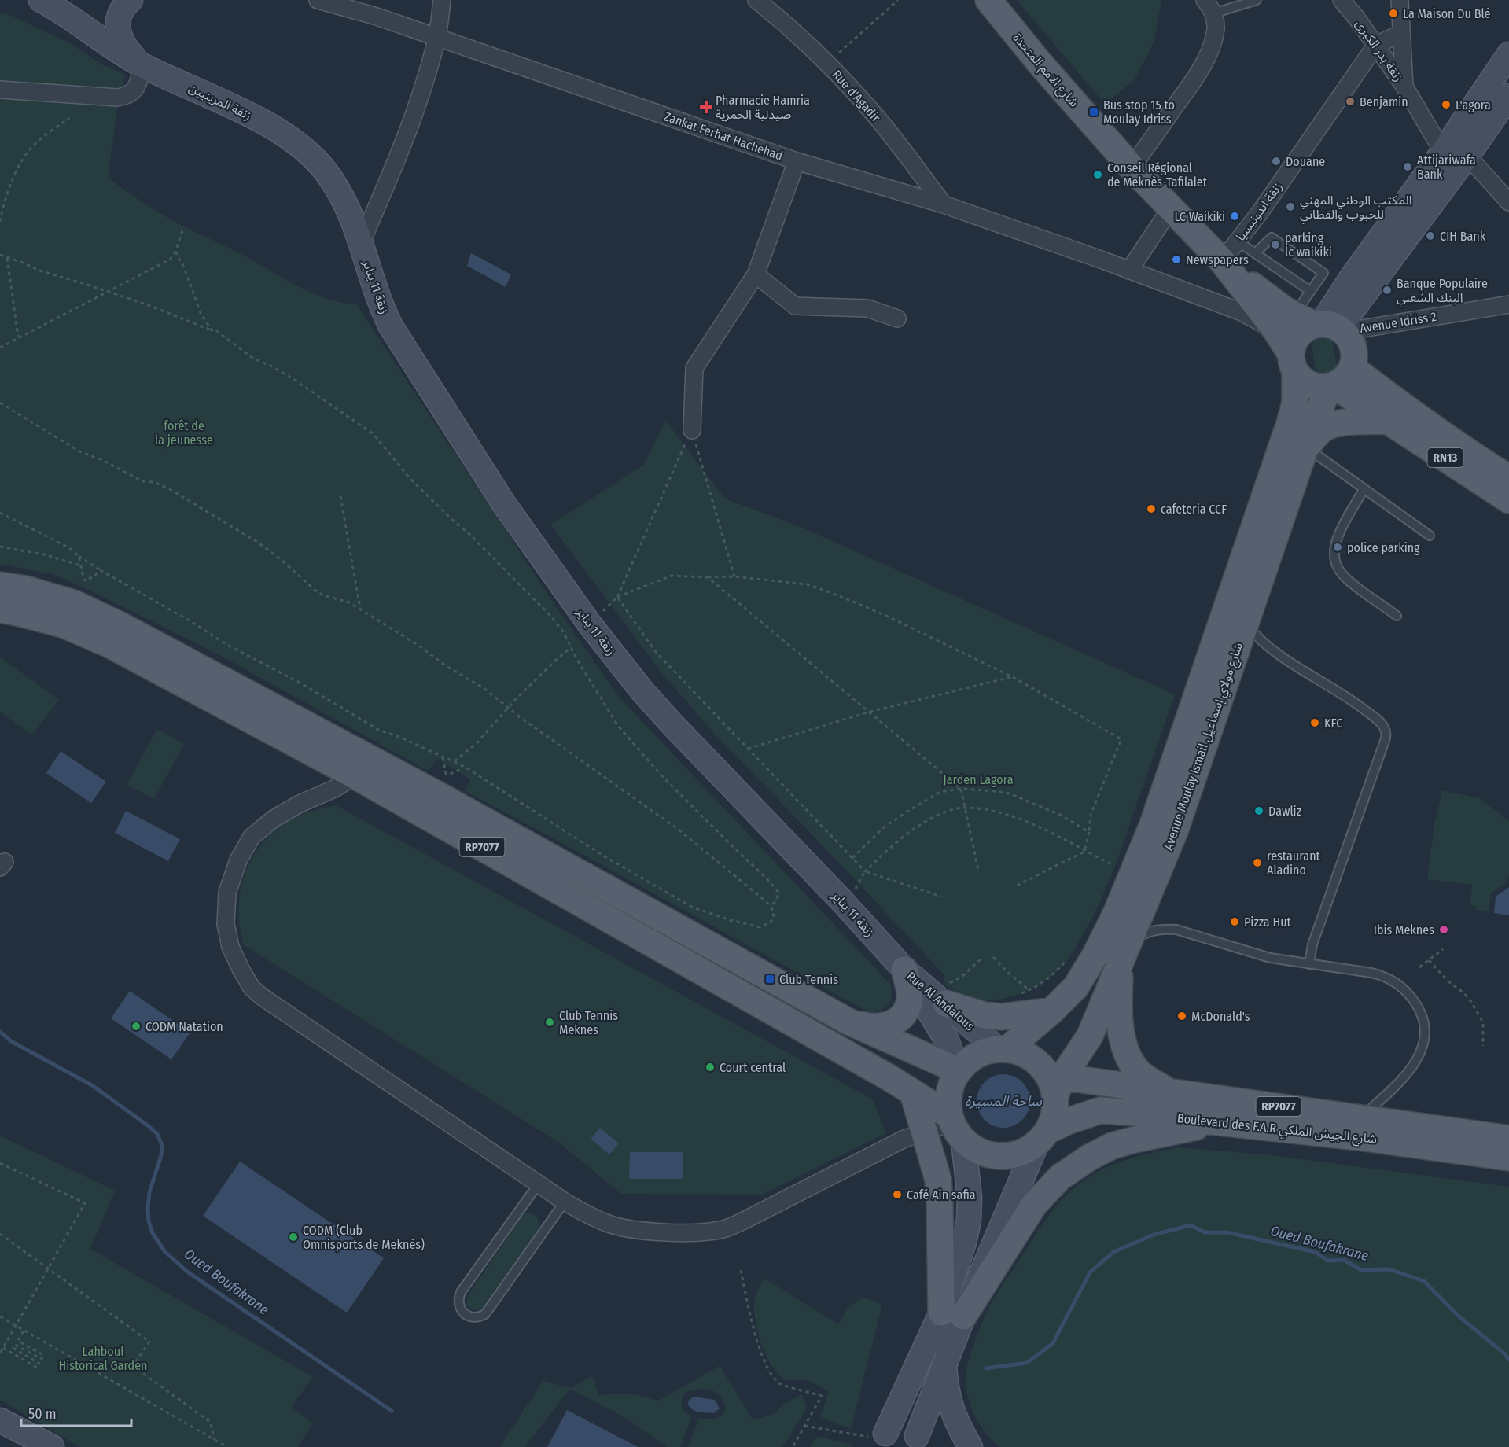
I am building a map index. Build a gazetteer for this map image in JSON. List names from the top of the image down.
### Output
{
  "streets": {
    "main road": [
      "شارع الامم المتحدة",
      "زنقة المرينيين",
      "زنقة 11 يناير",
      "RN13",
      "Avenue Moulay Ismail شارع مولاي إسماعيل",
      "RP7077",
      "Rue Al Andalous",
      "Boulevard des F.A.R شارع الجيش الملكي"
    ],
    "street": [
      "زنقة بدر الكبرى",
      "Rue d'Agadir",
      "Zankat Ferhat Hachehad",
      "زنقة اندونيسيا",
      "Avenue Idriss 2"
    ]
  },
  "crossings": [
    ["زنقة بدر الكبرى", "زنقة اندونيسيا"],
    ["شارع الامم المتحدة", "زنقة اندونيسيا"],
    ["شارع الامم المتحدة", "RN13"],
    ["Rue d'Agadir", "Zankat Ferhat Hachehad"],
    ["زنقة المرينيين", "زنقة 11 يناير"],
    ["Zankat Ferhat Hachehad", "Avenue Idriss 2"],
    ["Zankat Ferhat Hachehad", "RN13"],
    ["Zankat Ferhat Hachehad", "Avenue Moulay Ismail شارع مولاي إسماعيل"],
    ["زنقة اندونيسيا", "RN13"],
    ["زنقة 11 يناير", "Rue Al Andalous"],
    ["Avenue Idriss 2", "RN13"],
    ["Avenue Idriss 2", "Avenue Moulay Ismail شارع مولاي إسماعيل"],
    ["RN13", "Avenue Moulay Ismail شارع مولاي إسماعيل"],
    ["Avenue Moulay Ismail شارع مولاي إسماعيل", "RP7077"],
    ["Avenue Moulay Ismail شارع مولاي إسماعيل", "Rue Al Andalous"],
    ["Avenue Moulay Ismail شارع مولاي إسماعيل", "Boulevard des F.A.R شارع الجيش الملكي"],
    ["RP7077", "Rue Al Andalous"],
    ["RP7077", "Boulevard des F.A.R شارع الجيش الملكي"],
    ["Rue Al Andalous", "Boulevard des F.A.R شارع الجيش الملكي"]
  ],
  "water": ["ساحة المسيرة", "Oued Boufakrane"],
  "parks": ["forêt de la jeunesse", "Jarden Lagora", "Lahboul Historical Garden"],
  "places": {
    "other": [
      "La Maison Du Blé",
      "Benjamin",
      "L'agora",
      "Douane",
      "Attijariwafa Bank",
      "Conseil Régional de Meknès-Tafilalet",
      "المكتب الوطني المهني للحبوب والقطاني",
      "LC Waikiki",
      "CIH Bank",
      "parking lc waikiki",
      "Newspapers",
      "Banque Populaire البنك الشعبي",
      "cafeteria CCF",
      "police parking",
      "KFC",
      "Dawliz",
      "restaurant Aladino",
      "Pizza Hut",
      "Ibis Meknes",
      "McDonald's",
      "Club Tennis Meknes",
      "CODM Natation",
      "Court central",
      "Café Ain safia",
      "CODM (Club Omnisports de Meknès)"
    ],
    "health": ["Pharmacie Hamria صيدلية الحمرية"],
    "transit": ["Bus stop 15 to Moulay Idriss", "Club Tennis"]
  },
  "scale_bar": "50 m"
}
